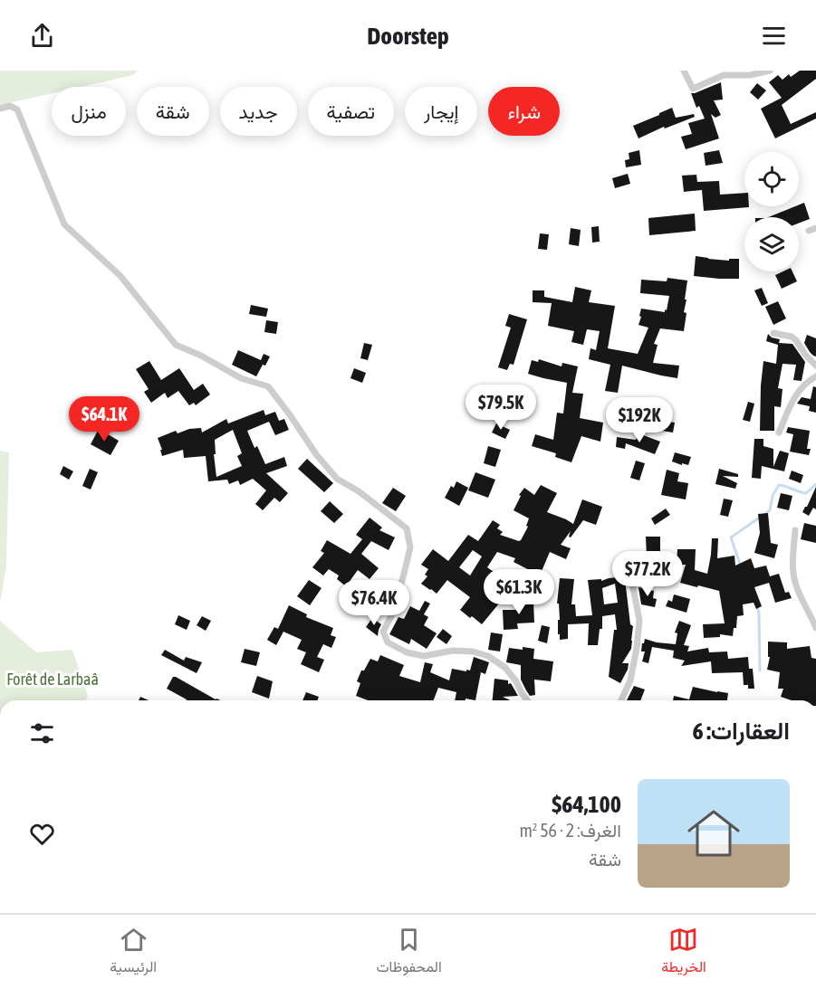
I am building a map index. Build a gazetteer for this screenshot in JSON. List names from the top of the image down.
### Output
{
  "parks": ["Forêt de Larbaâ"],
  "page": {
    "header": "Doorstep",
    "chip": [
      "شراء",
      "إيجار",
      "تصفية",
      "جديد",
      "شقة",
      "منزل"
    ],
    "price": [
      "$79.5K",
      "$64.1K",
      "$192K",
      "$77.2K",
      "$61.3K",
      "$76.4K"
    ],
    "heading": "العقارات: 6",
    "list": [
      {
        "name": "$64,100",
        "note": "الغرف: 2 · 56 m² · شقة"
      }
    ],
    "tabs": ["الخريطة", "المحفوظات", "الرئيسية"]
  }
}
